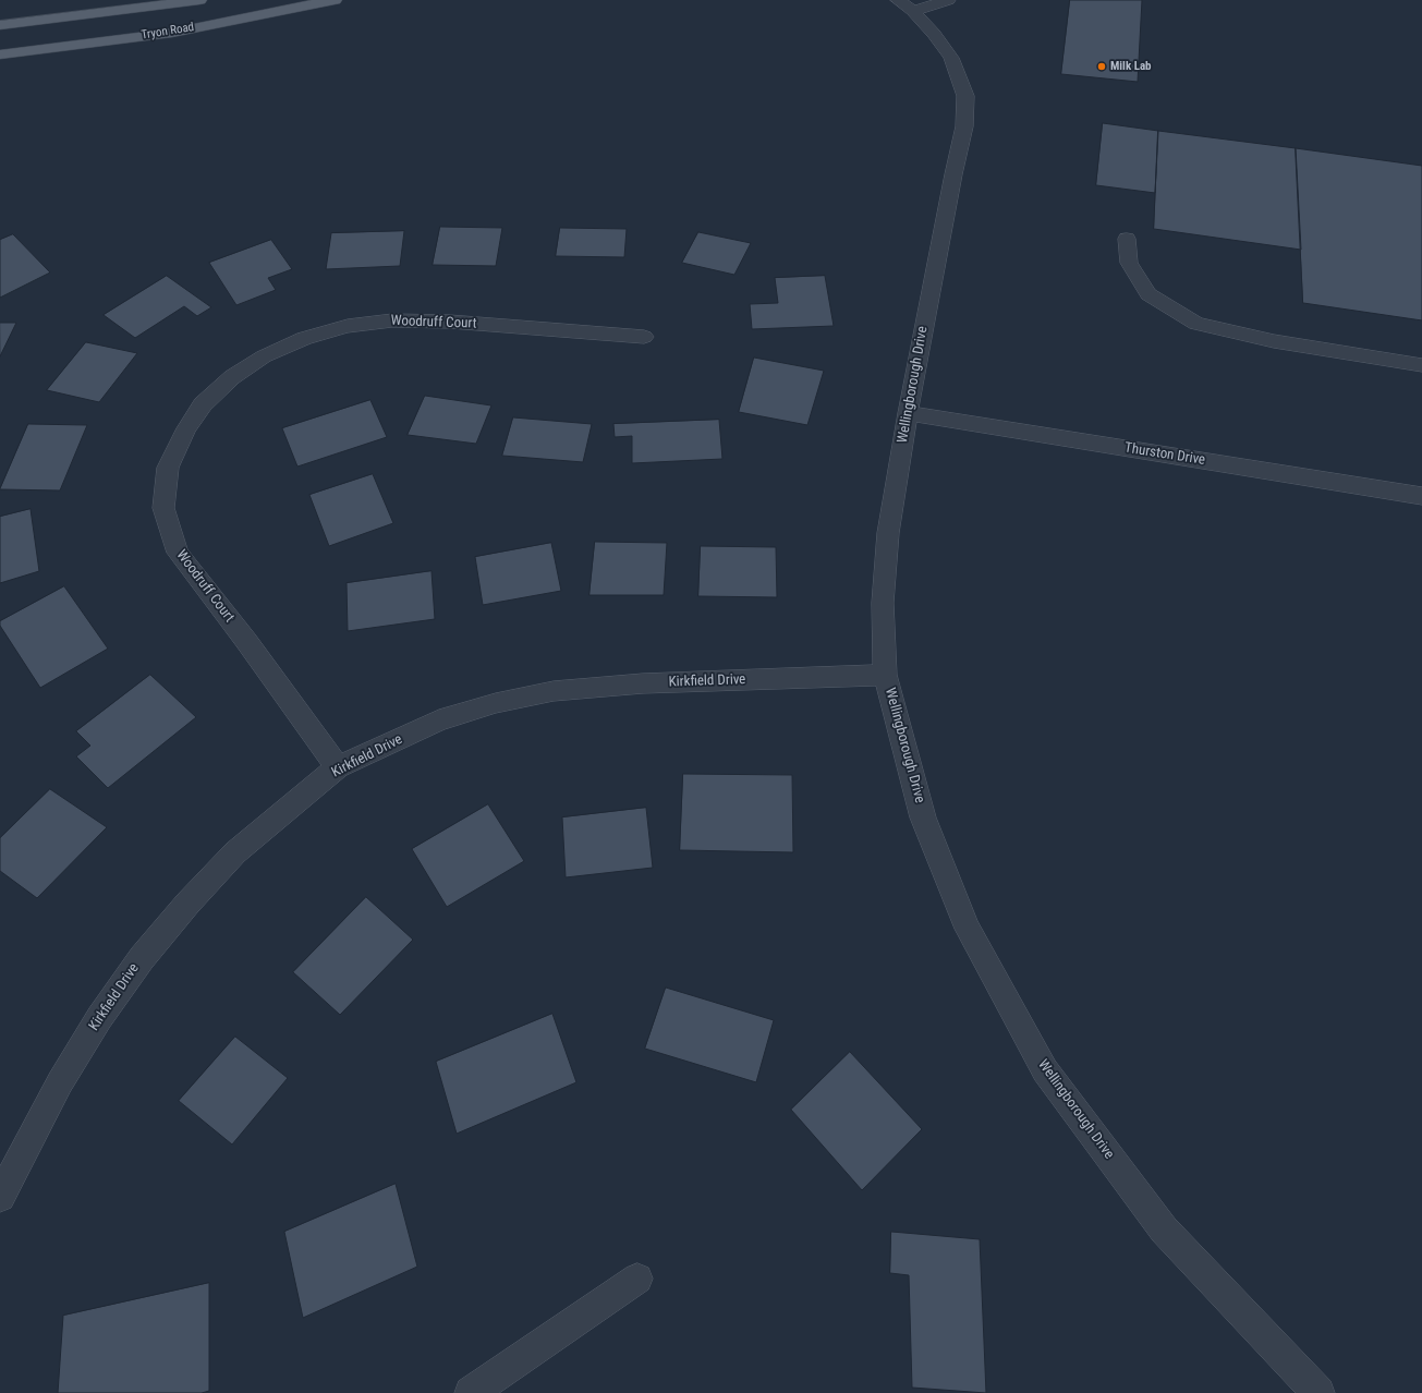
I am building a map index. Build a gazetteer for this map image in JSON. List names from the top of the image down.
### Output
{
  "streets": {
    "main road": ["Tryon Road"],
    "street": [
      "Woodruff Court",
      "Wellingborough Drive",
      "Thurston Drive",
      "Kirkfield Drive"
    ]
  },
  "crossings": [
    ["Woodruff Court", "Kirkfield Drive"],
    ["Wellingborough Drive", "Thurston Drive"],
    ["Wellingborough Drive", "Kirkfield Drive"]
  ],
  "places": ["Milk Lab"]
}
